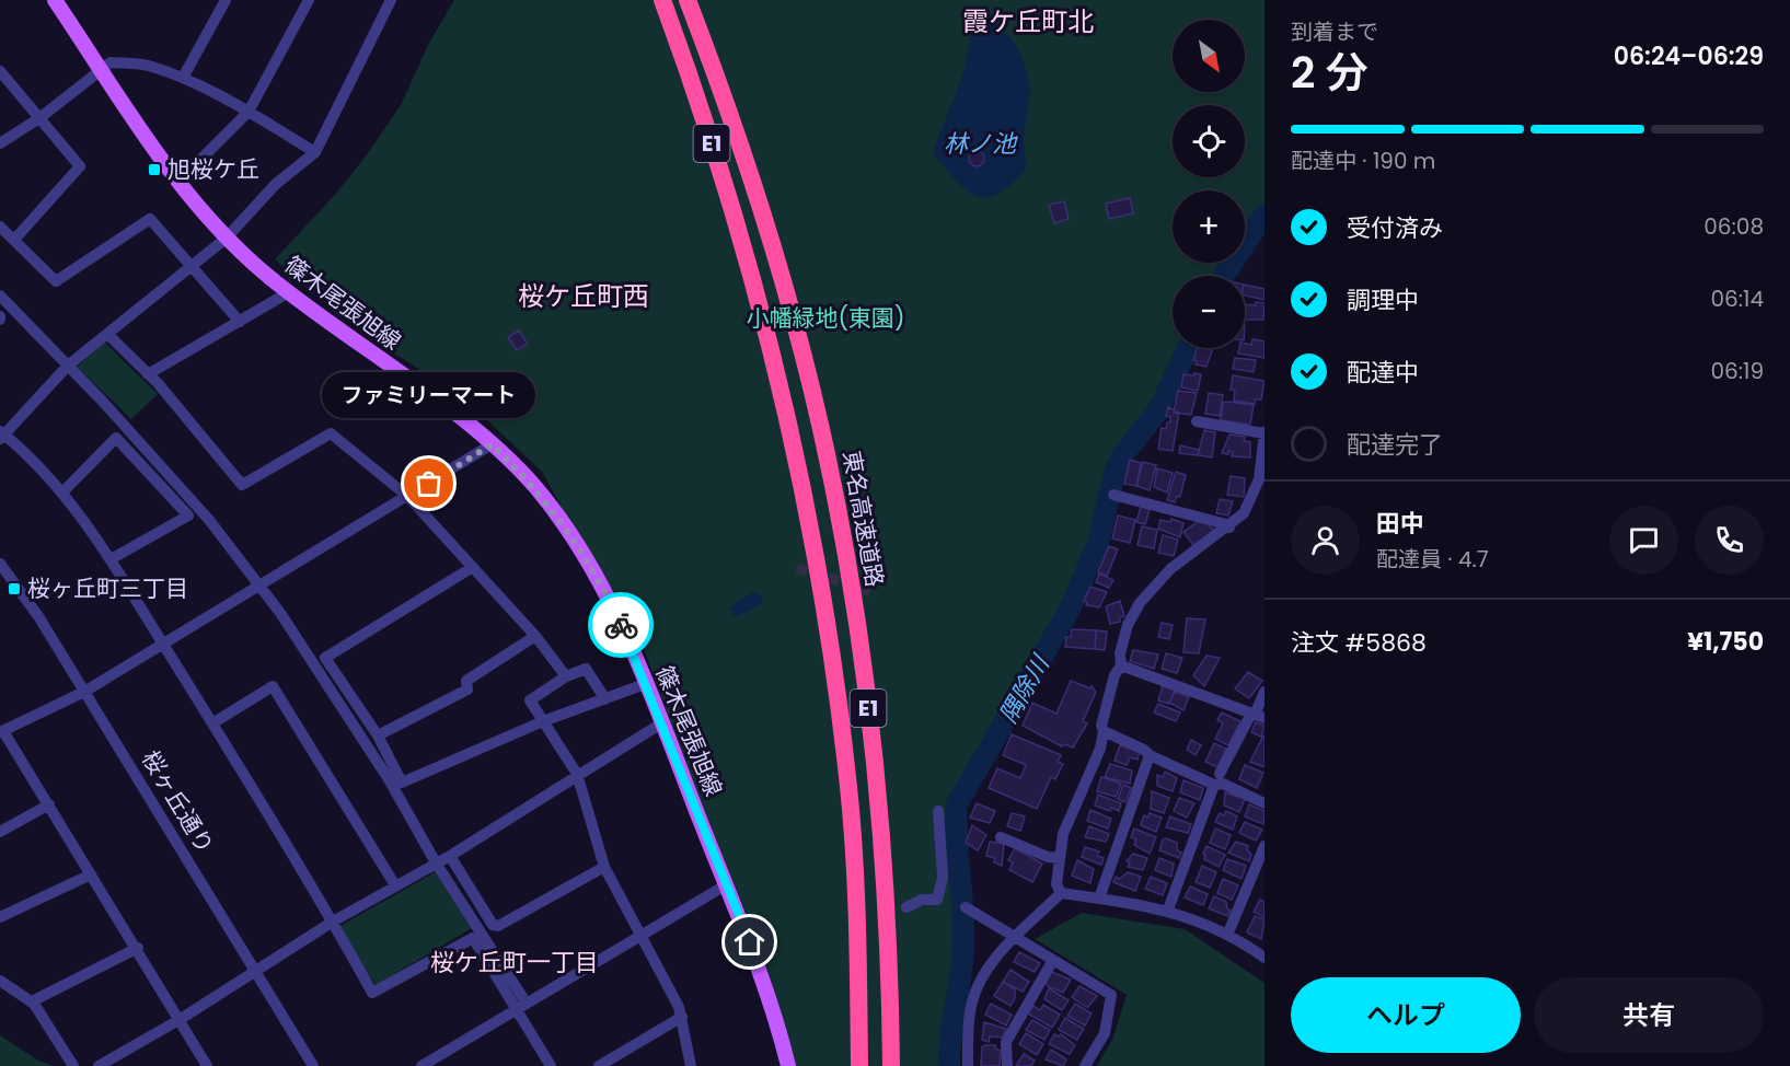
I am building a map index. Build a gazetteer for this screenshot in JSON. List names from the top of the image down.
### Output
{
  "streets": {
    "highway": ["E1", "東名高速道路"],
    "main road": ["篠木尾張旭線"],
    "street": ["桜ヶ丘通り"]
  },
  "districts": ["霞ケ丘町北", "桜ケ丘町西", "桜ケ丘町一丁目"],
  "water": ["林ノ池", "隅除川"],
  "parks": ["小幡緑地(東園)"],
  "places": {
    "transit": ["旭桜ケ丘", "桜ヶ丘町三丁目"],
    "other": ["ファミリーマート"]
  },
  "north": "bottom right",
  "page": {
    "heading": ["2 分", "到着まで", "06:24–06:29"],
    "panel": [
      "田中",
      "配達員 · 4.7",
      "注文 #5868",
      "¥1,750"
    ],
    "map_buttons": ["+", "−"],
    "bar": "配達中 · 190 m",
    "list": [
      ["受付済み", "06:08"],
      ["調理中", "06:14"],
      ["配達中", "06:19"],
      "配達完了"
    ],
    "bubble": "ファミリーマート",
    "buttons": ["ヘルプ", "共有"]
  }
}
